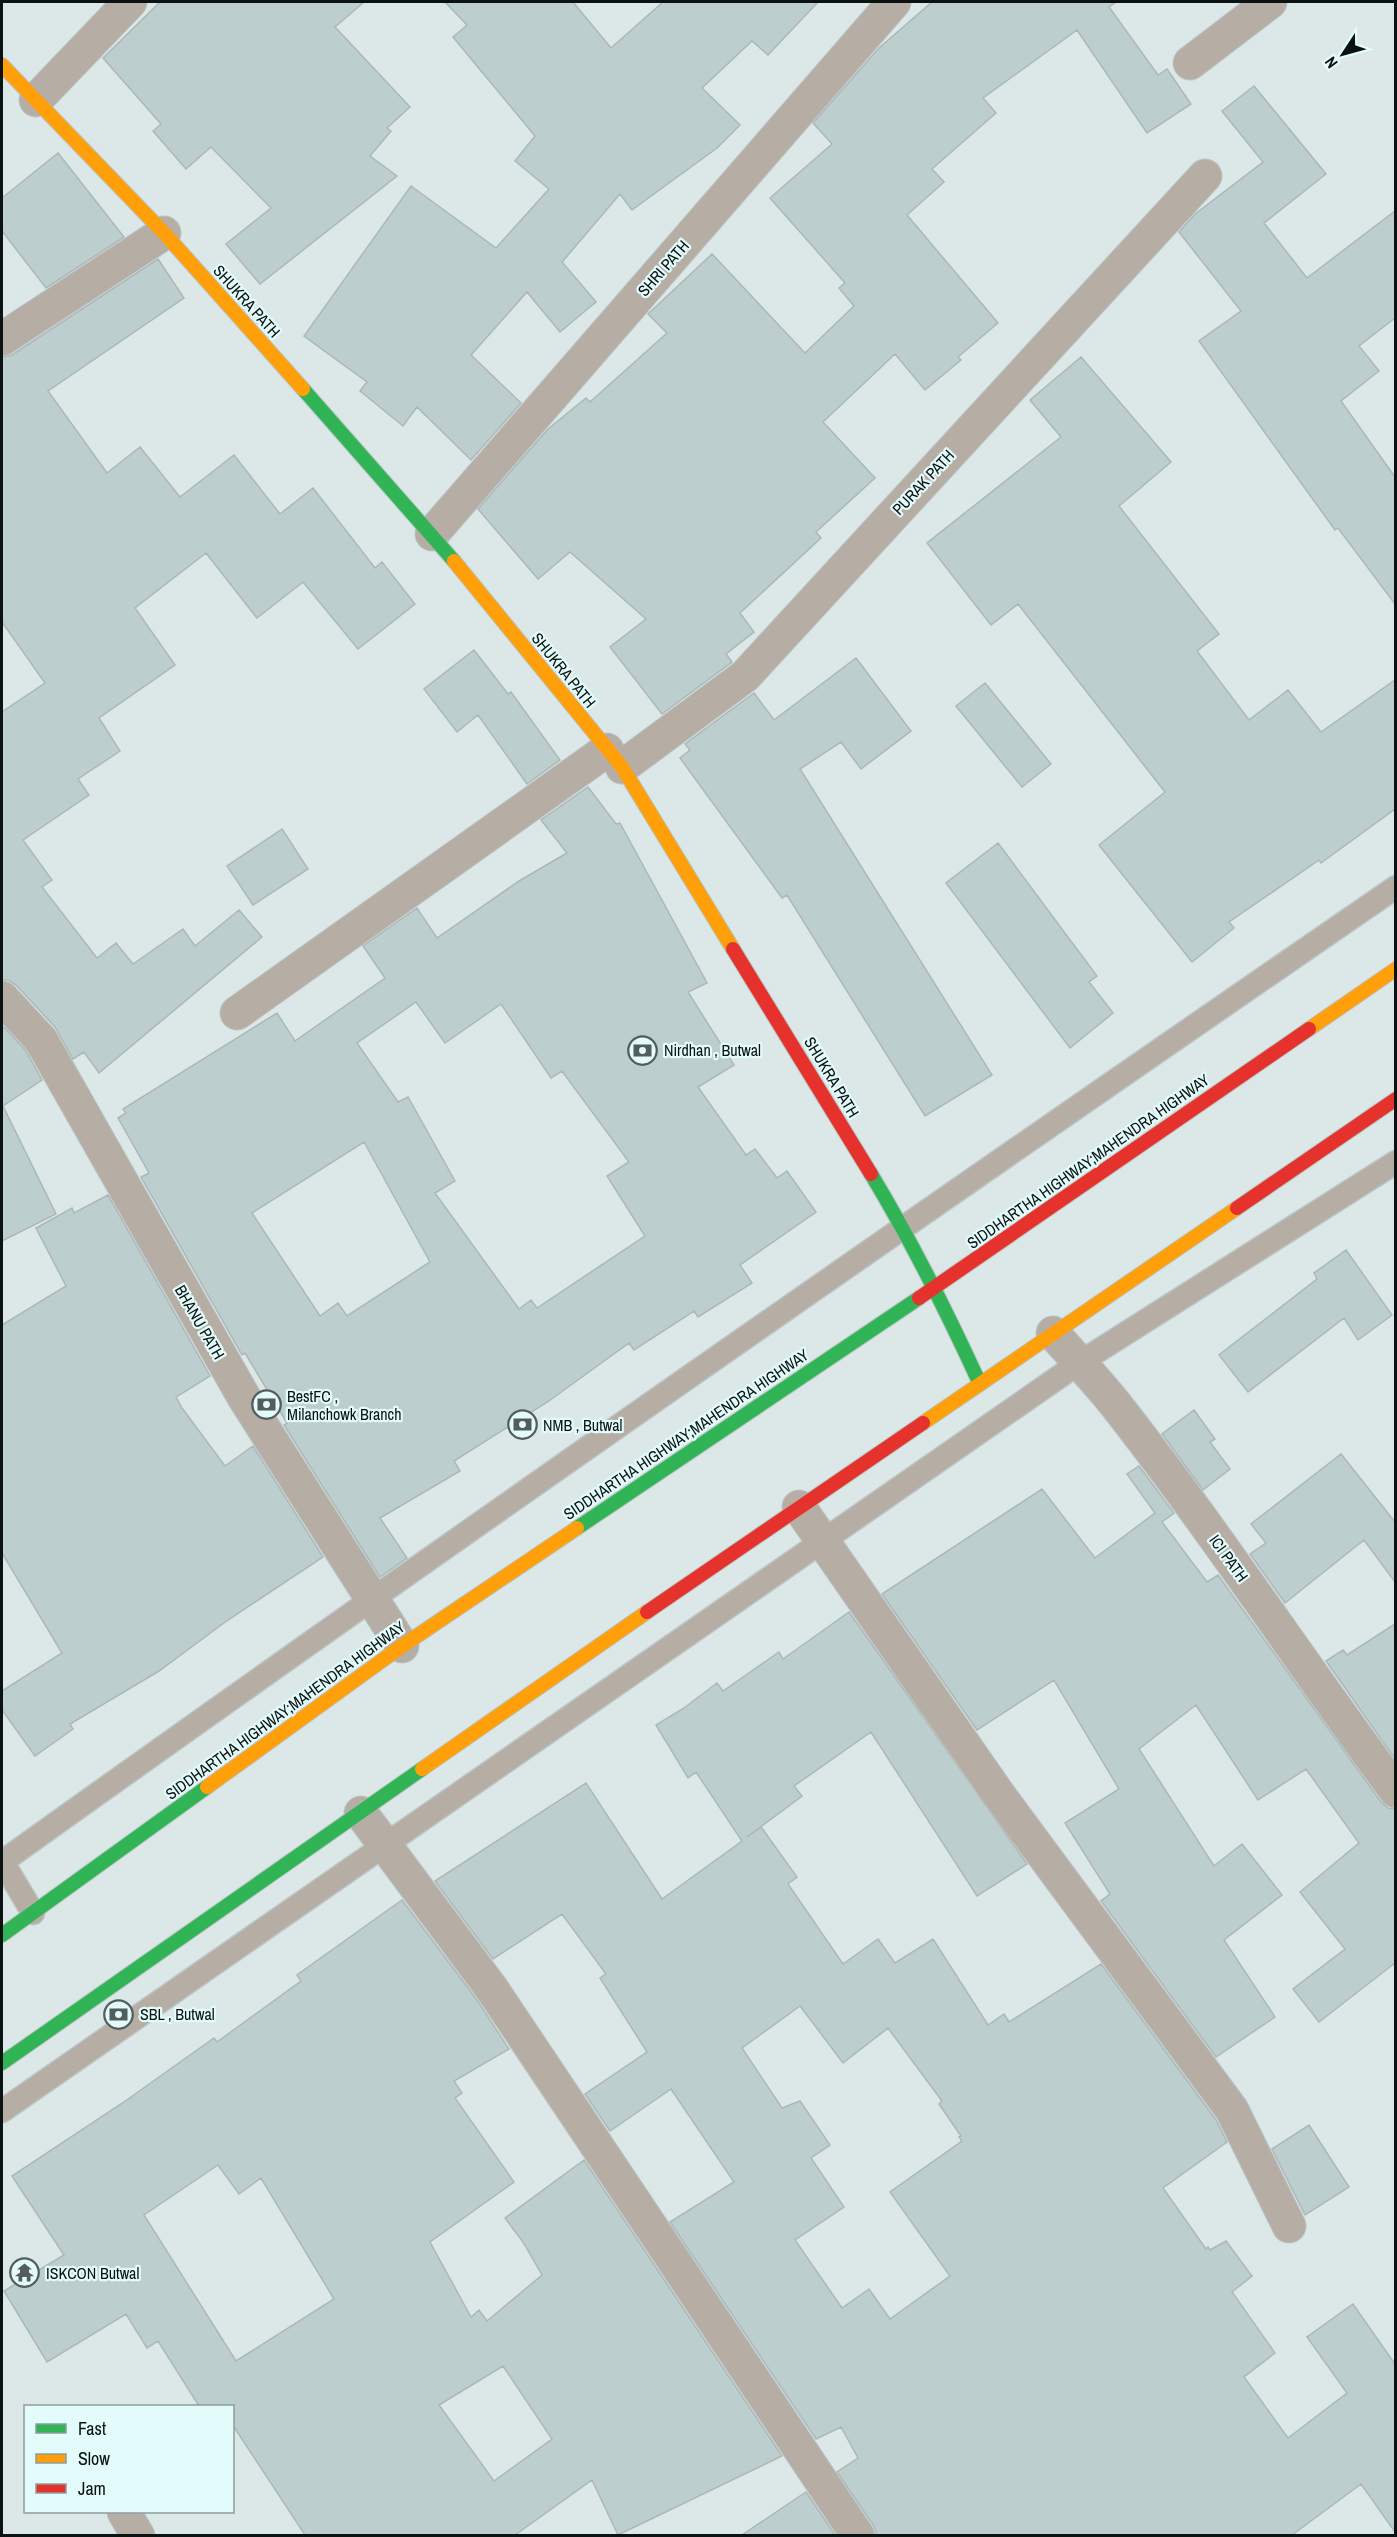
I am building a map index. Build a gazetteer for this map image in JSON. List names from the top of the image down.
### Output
{
  "streets": {
    "main road": ["SHUKRA PATH", "SIDDHARTHA HIGHWAY;MAHENDRA HIGHWAY"],
    "street": [
      "SHRI PATH",
      "PURAK PATH",
      "BHANU PATH",
      "ICI PATH"
    ]
  },
  "crossings": [
    ["SHRI PATH", "SHUKRA PATH"],
    ["SHUKRA PATH", "PURAK PATH"],
    ["SHUKRA PATH", "SIDDHARTHA HIGHWAY;MAHENDRA HIGHWAY"],
    ["SIDDHARTHA HIGHWAY;MAHENDRA HIGHWAY", "BHANU PATH"]
  ],
  "places": {
    "bank": [
      "Nirdhan , Butwal",
      "BestFC , Milanchowk Branch",
      "NMB , Butwal",
      "SBL , Butwal"
    ],
    "temple": ["ISKCON Butwal"]
  },
  "legend": ["Fast", "Slow", "Jam"],
  "north": "bottom left"
}
